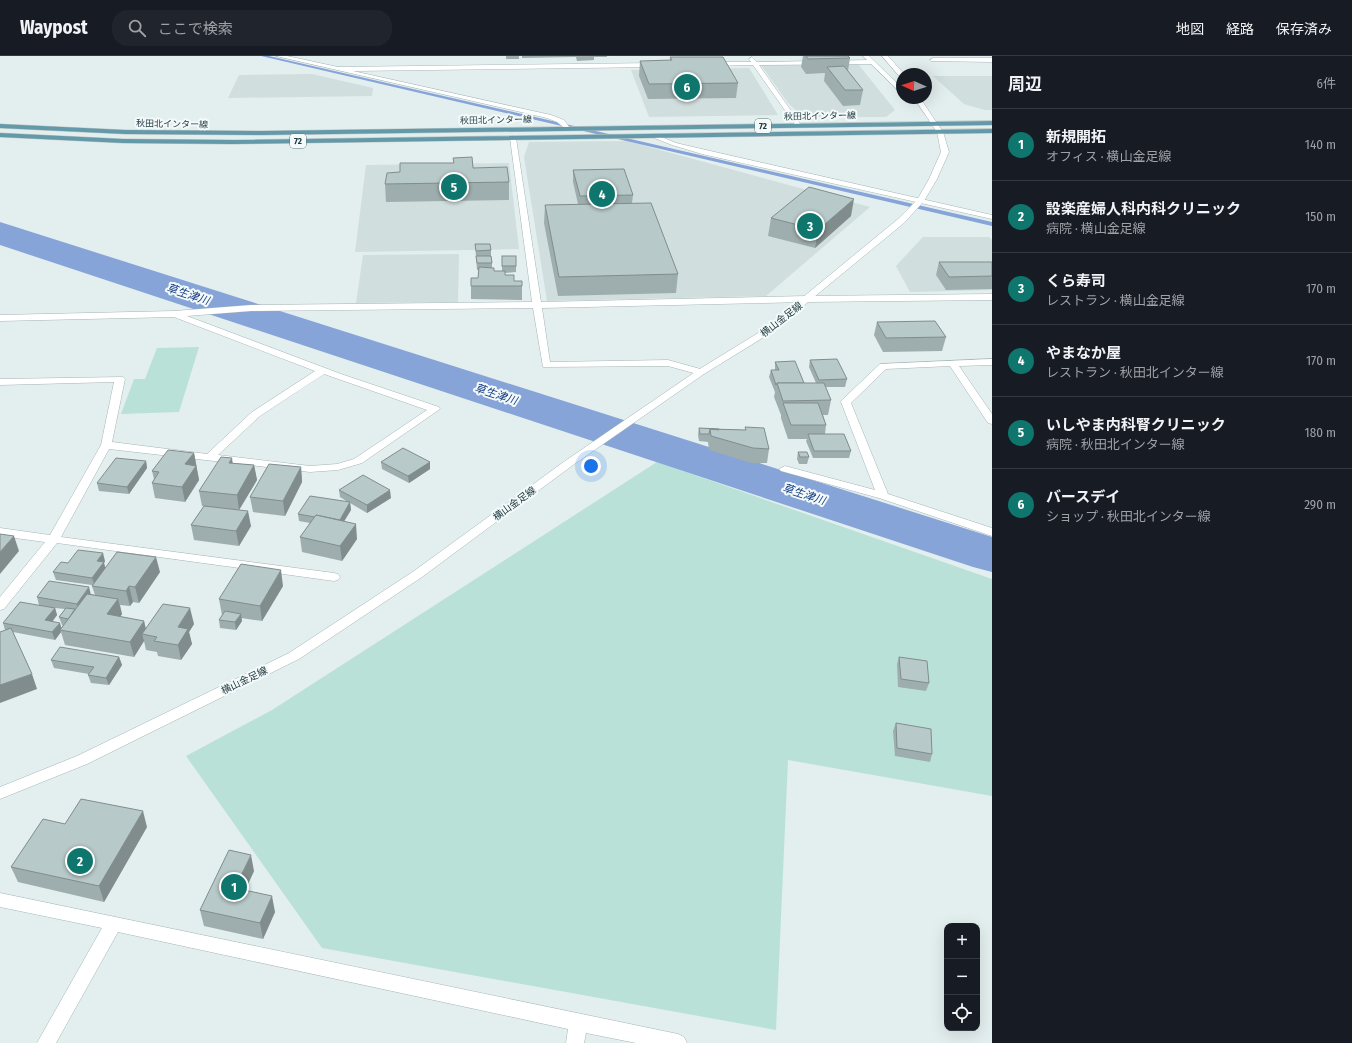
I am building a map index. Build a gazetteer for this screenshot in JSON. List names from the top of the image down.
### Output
{
  "streets": {
    "main road": ["秋田北インター線", "72"],
    "street": ["横山金足線"]
  },
  "crossings": [
    ["秋田北インター線", "横山金足線"]
  ],
  "water": ["草生津川"],
  "north": "left",
  "page": {
    "header": "Waypost",
    "search": "ここで検索",
    "nav": ["地図", "経路", "保存済み"],
    "heading": ["周辺", "6件"],
    "pins": [
      "6",
      "5",
      "4",
      "3",
      "2",
      "1"
    ],
    "list": [
      {
        "mark": "1",
        "name": "新規開拓",
        "note": "オフィス · 横山金足線",
        "value": "140 m"
      },
      {
        "mark": "2",
        "name": "設楽産婦人科内科クリニック",
        "note": "病院 · 横山金足線",
        "value": "150 m"
      },
      {
        "mark": "3",
        "name": "くら寿司",
        "note": "レストラン · 横山金足線",
        "value": "170 m"
      },
      {
        "mark": "4",
        "name": "やまなか屋",
        "note": "レストラン · 秋田北インター線",
        "value": "170 m"
      },
      {
        "mark": "5",
        "name": "いしやま内科腎クリニック",
        "note": "病院 · 秋田北インター線",
        "value": "180 m"
      },
      {
        "mark": "6",
        "name": "バースデイ",
        "note": "ショップ · 秋田北インター線",
        "value": "290 m"
      }
    ],
    "map_buttons": ["+", "−"]
  }
}
